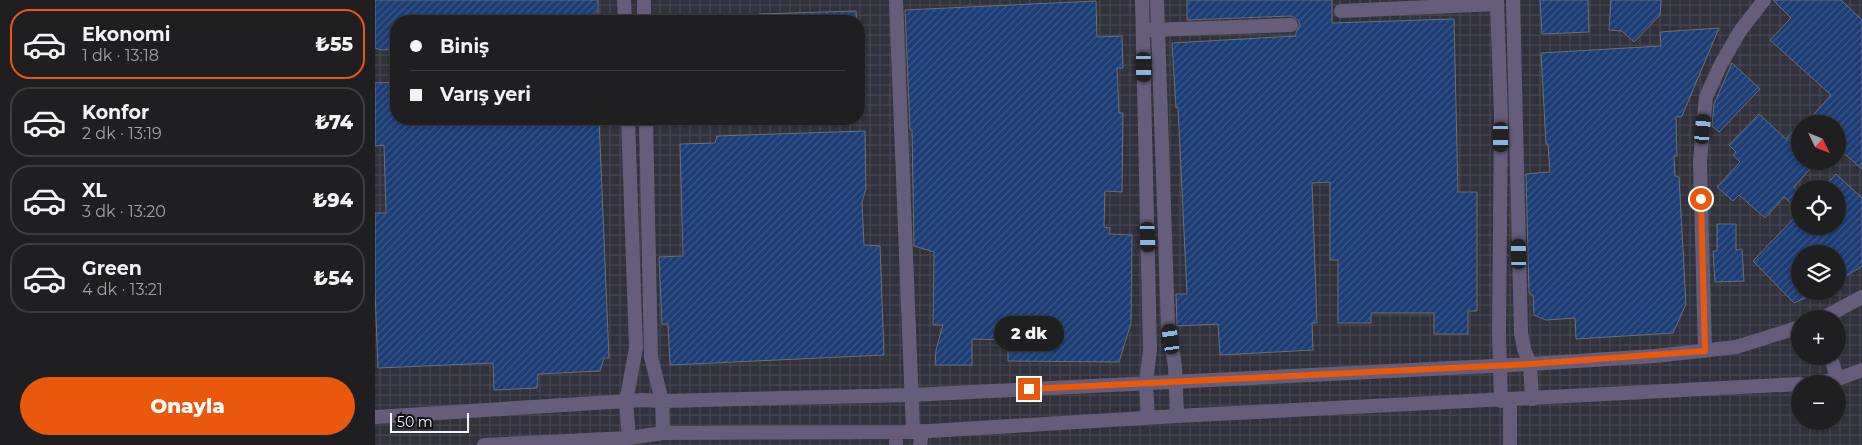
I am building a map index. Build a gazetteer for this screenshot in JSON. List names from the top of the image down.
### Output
{
  "scale_bar": "50 m",
  "north": "bottom right",
  "page": {
    "list": [
      {
        "name": "Ekonomi",
        "note": "1 dk · 13:18",
        "value": "₺55"
      },
      {
        "name": "Konfor",
        "note": "2 dk · 13:19",
        "value": "₺74"
      },
      {
        "name": "XL",
        "note": "3 dk · 13:20",
        "value": "₺94"
      },
      {
        "name": "Green",
        "note": "4 dk · 13:21",
        "value": "₺54"
      }
    ],
    "banner": ["Biniş", "Varış yeri"],
    "map_buttons": ["+", "−"],
    "bubble": "2 dk",
    "buttons": "Onayla",
    "scale": "50 m"
  }
}
